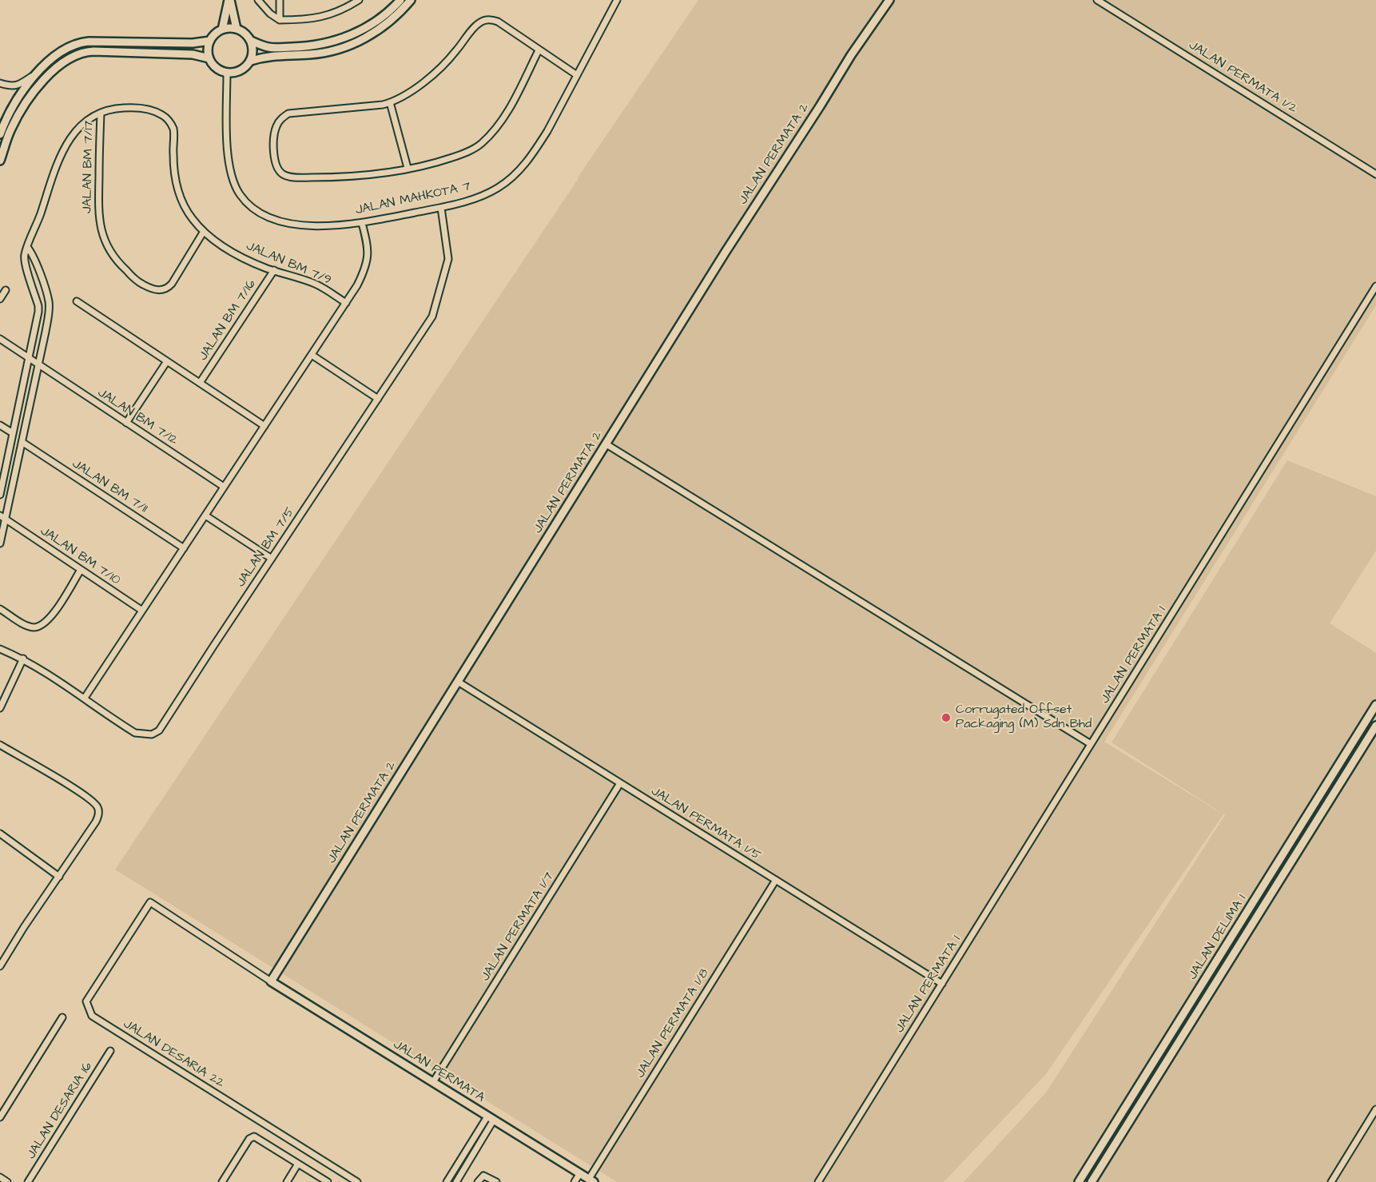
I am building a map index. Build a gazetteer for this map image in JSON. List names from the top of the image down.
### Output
{
  "streets": {
    "street": [
      "JALAN PERMATA 1/2",
      "JALAN PERMATA 2",
      "JALAN BM 7/17",
      "JALAN MAHKOTA 7",
      "JALAN BM 7/9",
      "JALAN BM 7/16",
      "JALAN BM 7/12",
      "JALAN BM 7/11",
      "JALAN BM 7/5",
      "JALAN BM 7/10",
      "JALAN PERMATA 1",
      "JALAN PERMATA 1/5",
      "JALAN PERMATA 1/7",
      "JALAN DELIMA 1",
      "JALAN PERMATA 1/8",
      "JALAN DESARIA 22",
      "JALAN PERMATA",
      "JALAN DESARIA 16"
    ]
  },
  "crossings": [
    ["JALAN PERMATA 2", "JALAN PERMATA 1/5"],
    ["JALAN PERMATA 2", "JALAN DESARIA 22"],
    ["JALAN PERMATA 2", "JALAN PERMATA"],
    ["JALAN BM 7/17", "JALAN BM 7/9"],
    ["JALAN MAHKOTA 7", "JALAN BM 7/5"],
    ["JALAN BM 7/9", "JALAN BM 7/16"],
    ["JALAN PERMATA 1", "JALAN PERMATA 1/5"],
    ["JALAN PERMATA 1/5", "JALAN PERMATA 1/7"],
    ["JALAN PERMATA 1/5", "JALAN PERMATA 1/8"],
    ["JALAN PERMATA 1/7", "JALAN PERMATA"],
    ["JALAN PERMATA 1/8", "JALAN PERMATA"],
    ["JALAN DESARIA 22", "JALAN PERMATA"]
  ],
  "places": ["Corrugated Offset Packaging (M) Sdn Bhd"]
}
